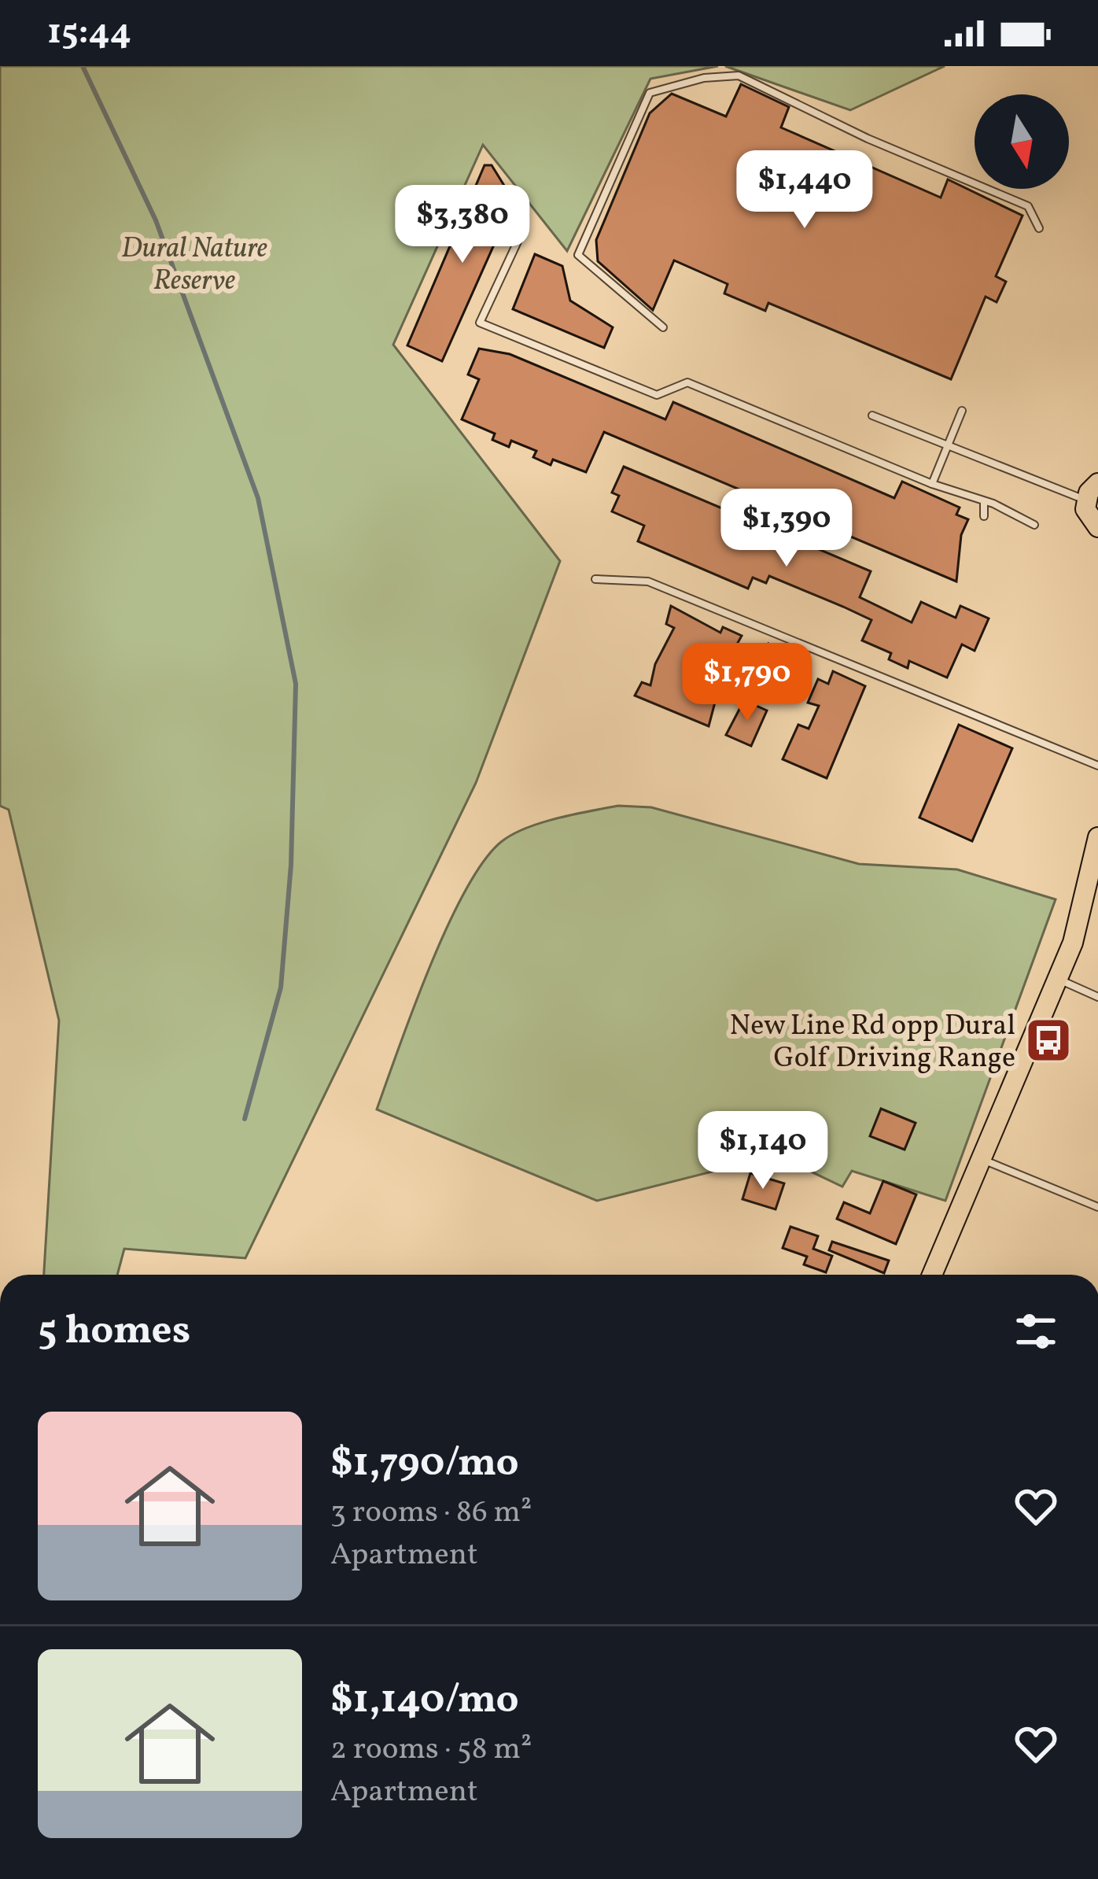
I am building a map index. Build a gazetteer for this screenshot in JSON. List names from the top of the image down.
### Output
{
  "parks": ["Dural Nature Reserve"],
  "places": {
    "bus stop": ["New Line Rd opp Dural Golf Driving Range"]
  },
  "north": "bottom",
  "page": {
    "status": "15:44",
    "price": [
      "$1,440",
      "$3,380",
      "$1,390",
      "$1,790",
      "$1,140"
    ],
    "heading": "5 homes",
    "list": [
      {
        "name": "$1,790/mo",
        "note": "3 rooms · 86 m² · Apartment"
      },
      {
        "name": "$1,140/mo",
        "note": "2 rooms · 58 m² · Apartment"
      }
    ]
  }
}
